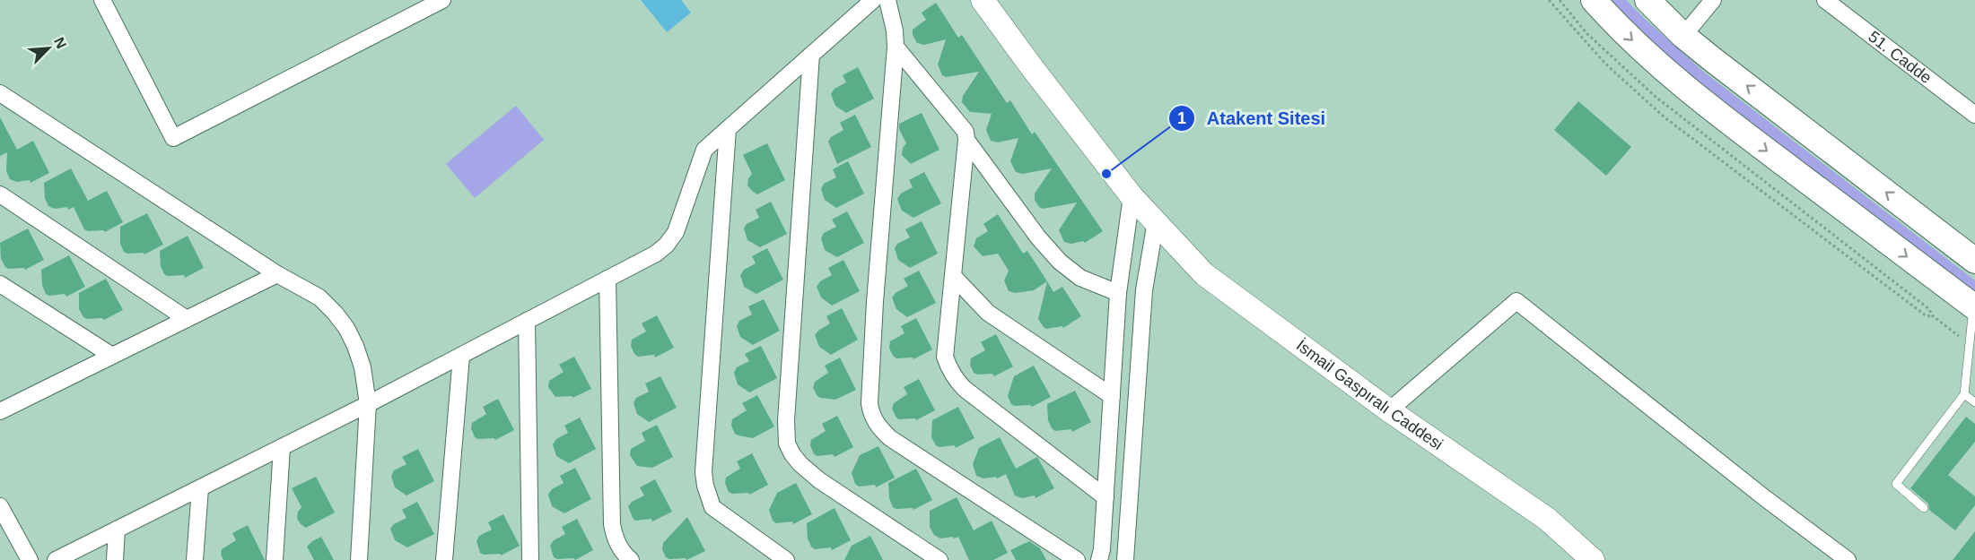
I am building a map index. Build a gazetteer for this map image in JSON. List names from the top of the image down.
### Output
{
  "streets": {
    "main road": ["İsmail Gaspıralı Caddesi"],
    "street": ["51. Cadde"]
  },
  "places": ["Atakent Sitesi"],
  "north": "top right"
}
